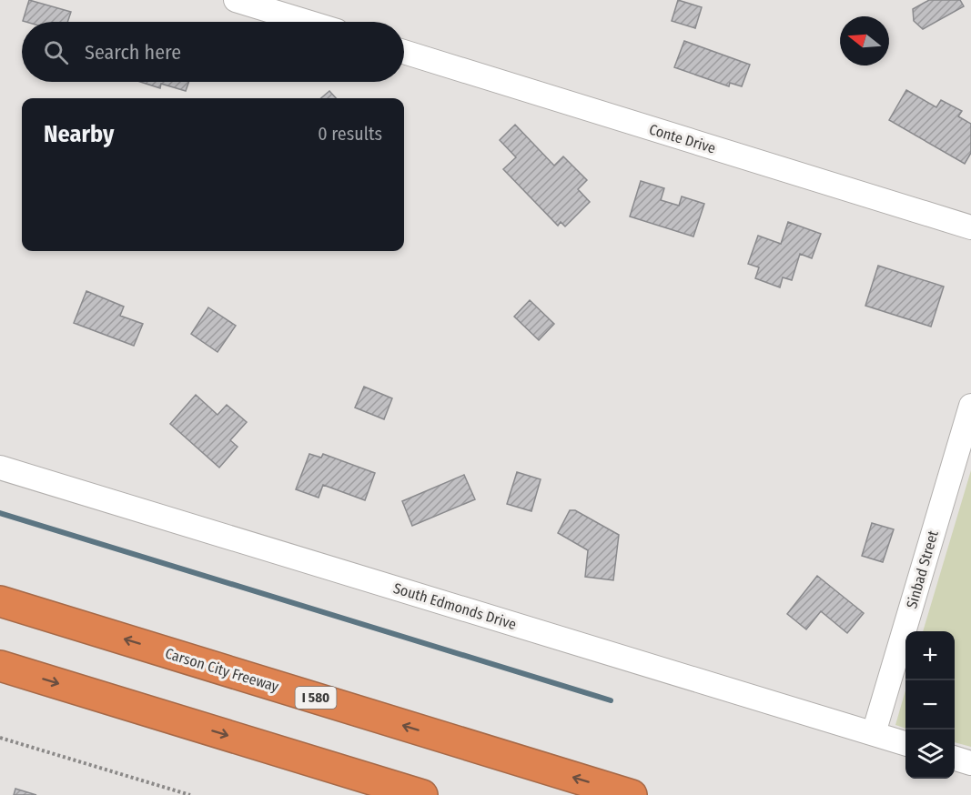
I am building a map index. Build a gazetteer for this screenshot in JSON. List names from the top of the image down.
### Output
{
  "streets": {
    "highway": ["Carson City Freeway", "I 580"],
    "street": ["Conte Drive", "Sinbad Street", "South Edmonds Drive"]
  },
  "crossings": [
    ["Sinbad Street", "South Edmonds Drive"]
  ],
  "north": "left",
  "page": {
    "search": "Search here",
    "heading": ["Nearby", "0 results"],
    "map_buttons": ["+", "−"]
  }
}
